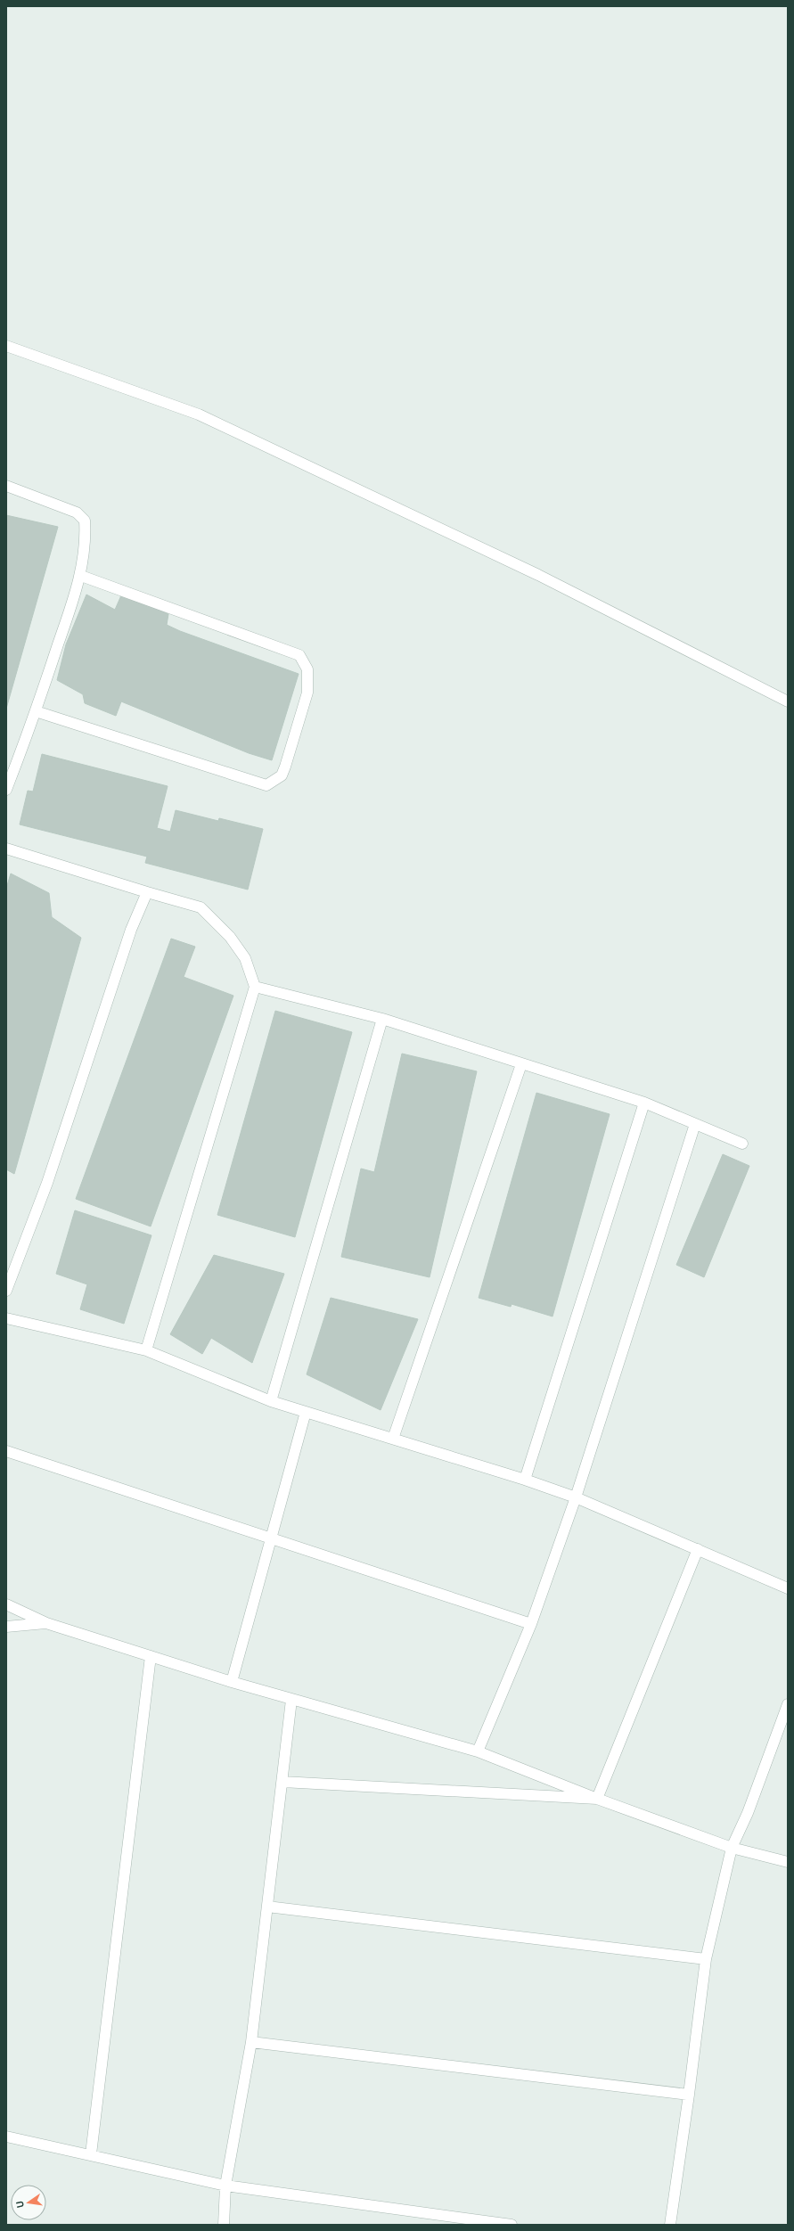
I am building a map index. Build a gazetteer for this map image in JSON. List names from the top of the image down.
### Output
{
  "north": "left"
}
